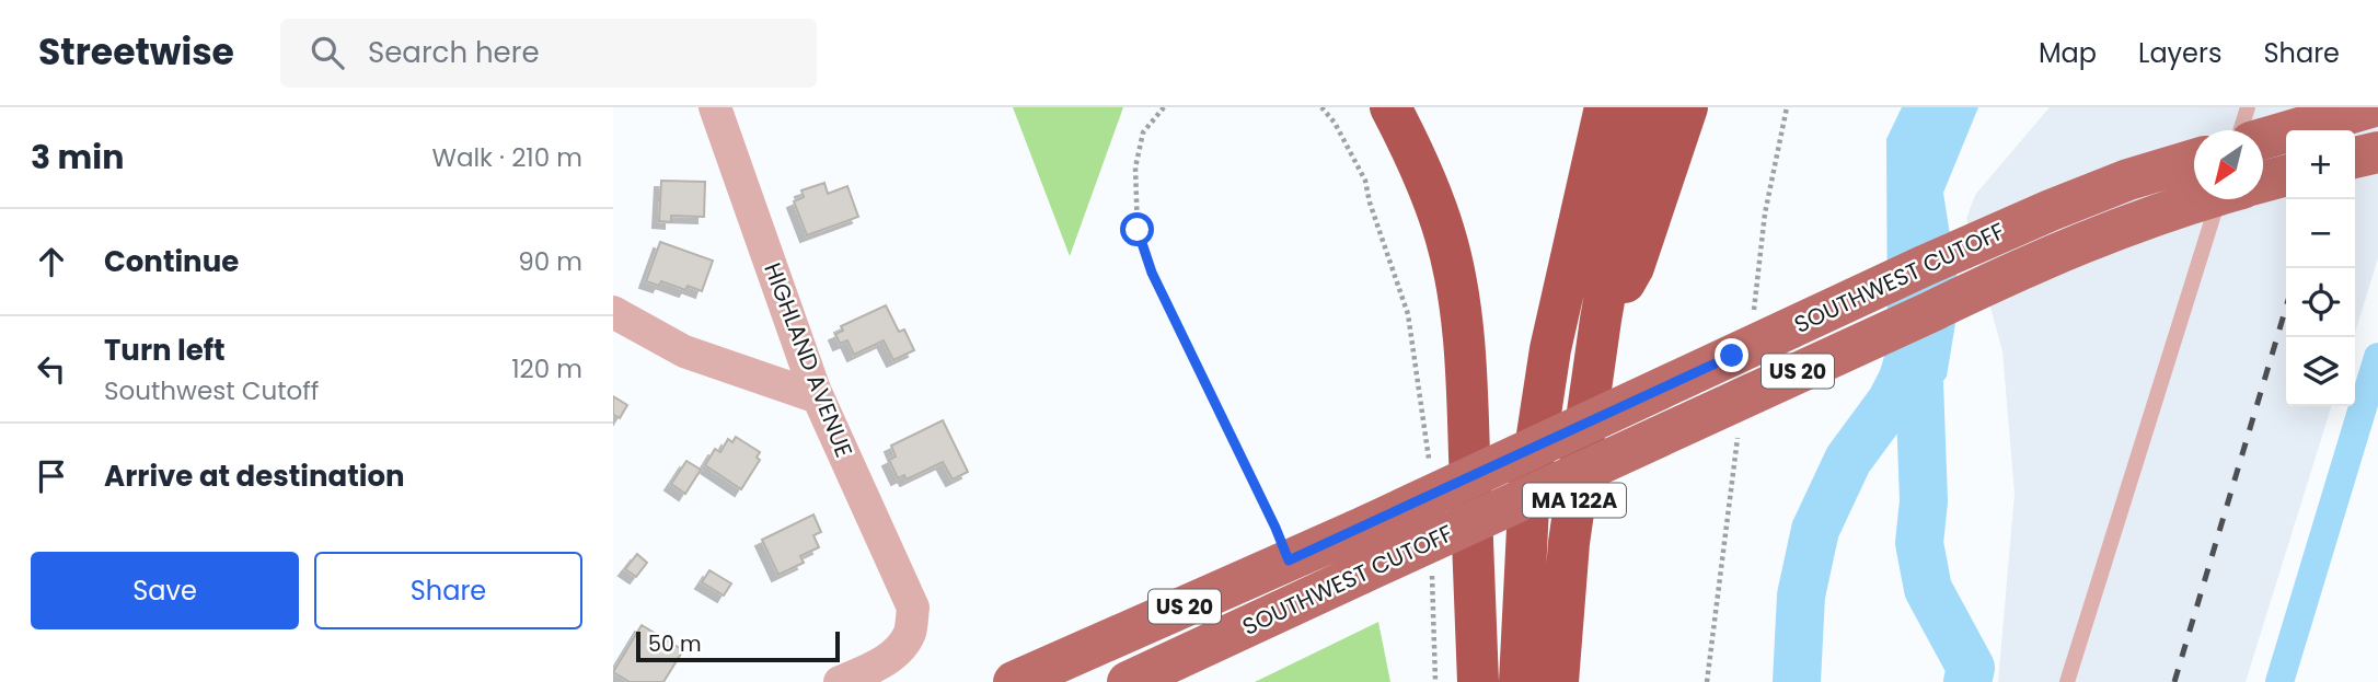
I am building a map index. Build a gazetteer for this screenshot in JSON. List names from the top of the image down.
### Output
{
  "streets": {
    "highway": ["MA 122A"],
    "main road": ["SOUTHWEST CUTOFF", "US 20"],
    "street": ["HIGHLAND AVENUE"]
  },
  "scale_bar": "50 m",
  "north": "bottom left",
  "page": {
    "header": "Streetwise",
    "search": "Search here",
    "nav": ["Map", "Layers", "Share"],
    "heading": ["3 min", "Walk · 210 m"],
    "map_buttons": ["+", "−"],
    "list": [
      ["Continue", "90 m"],
      ["Turn left", "Southwest Cutoff", "120 m"],
      "Arrive at destination"
    ],
    "buttons": ["Save", "Share"],
    "scale": "50 m"
  }
}
